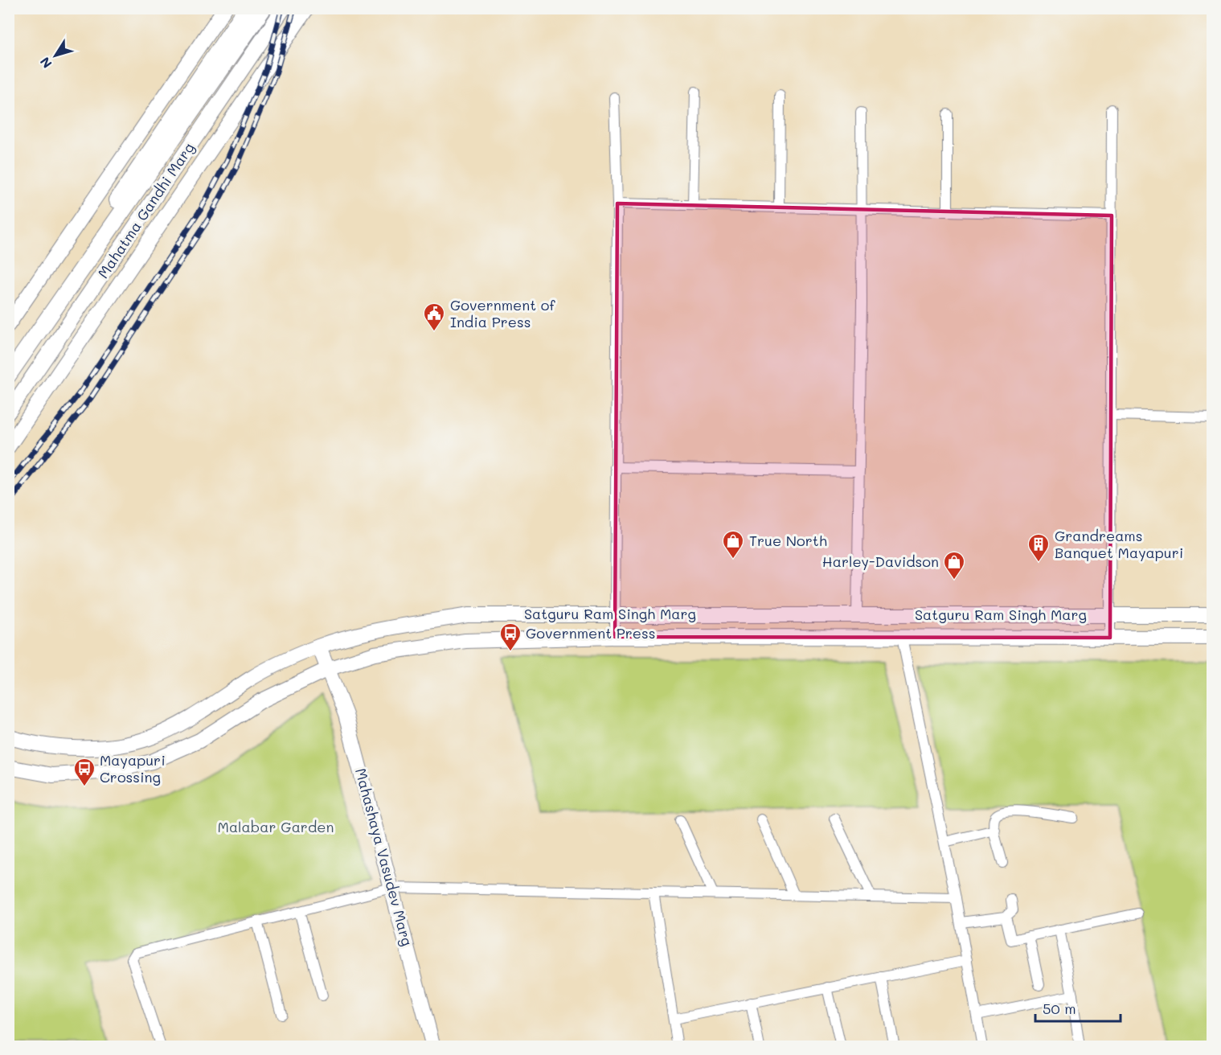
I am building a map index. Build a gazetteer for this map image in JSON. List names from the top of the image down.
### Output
{
  "streets": {
    "main road": ["Mahatma Gandhi Marg", "Satguru Ram Singh Marg", "Mahashaya Vasudev Marg"]
  },
  "crossings": [
    ["Satguru Ram Singh Marg", "Mahashaya Vasudev Marg"]
  ],
  "parks": ["Malabar Garden"],
  "places": {
    "public building": ["Government of India Press"],
    "shop": ["True North", "Harley-Davidson"],
    "building": ["Grandreams Banquet Mayapuri"],
    "bus stop": ["Government Press", "Mayapuri Crossing"]
  },
  "scale_bar": "50 m",
  "north": "bottom left"
}
